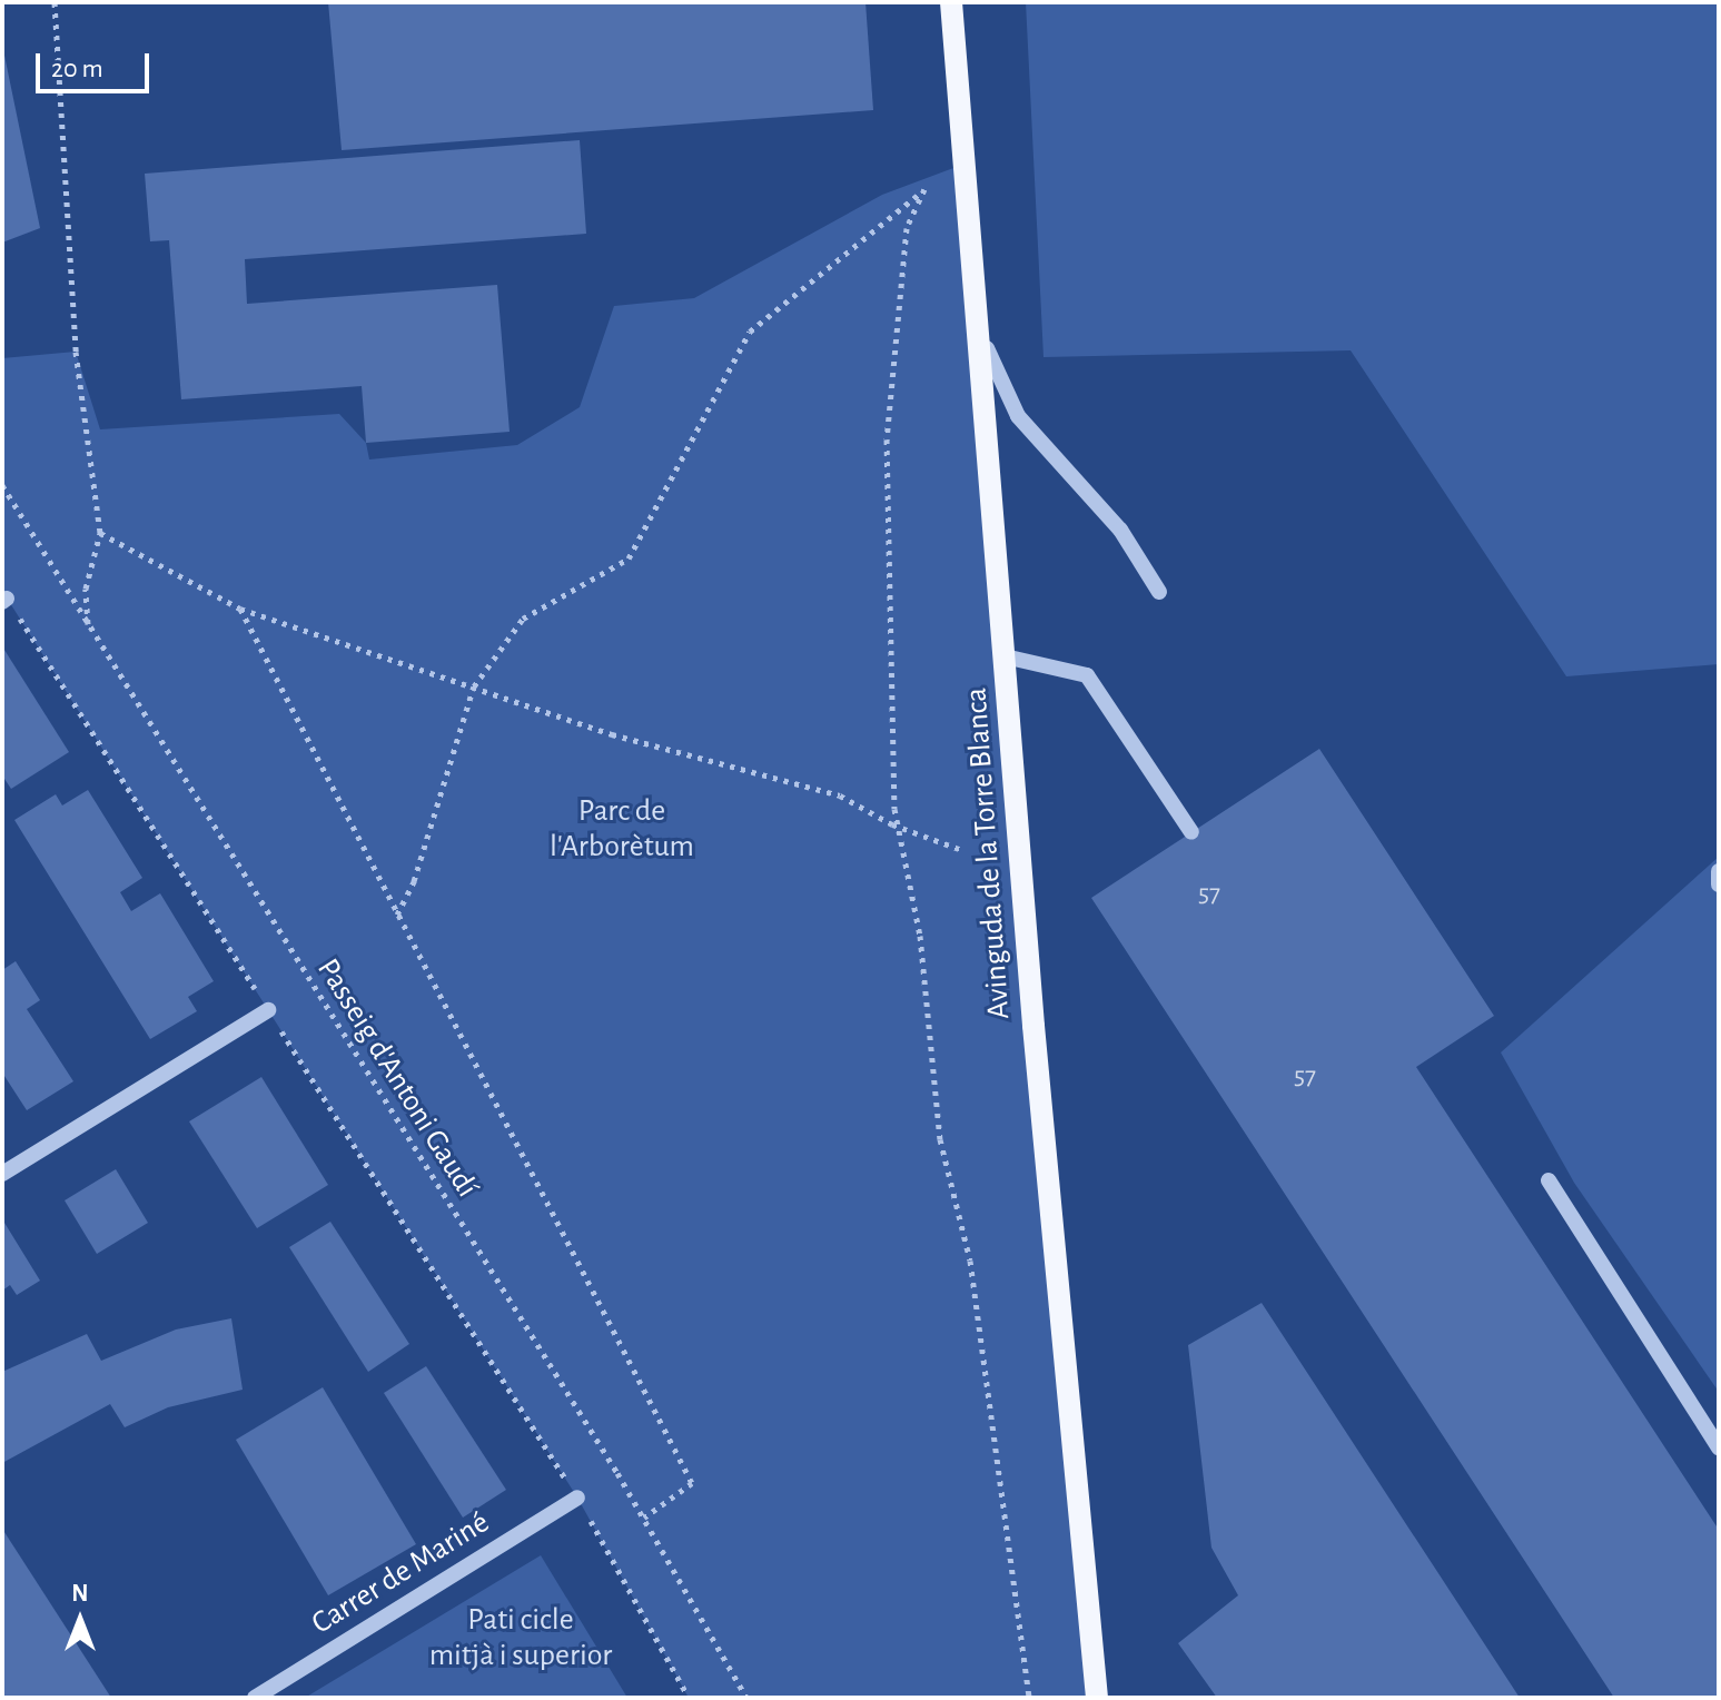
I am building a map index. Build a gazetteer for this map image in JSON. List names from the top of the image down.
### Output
{
  "streets": {
    "main road": ["Avinguda de la Torre Blanca"],
    "street": ["Carrer de Mariné"],
    "path": ["Passeig d'Antoni Gaudí"]
  },
  "parks": ["Parc de l'Arborètum", "Pati cicle mitjà i superior"],
  "house_numbers": ["57", "57"],
  "scale_bar": "20 m",
  "north": "top"
}
